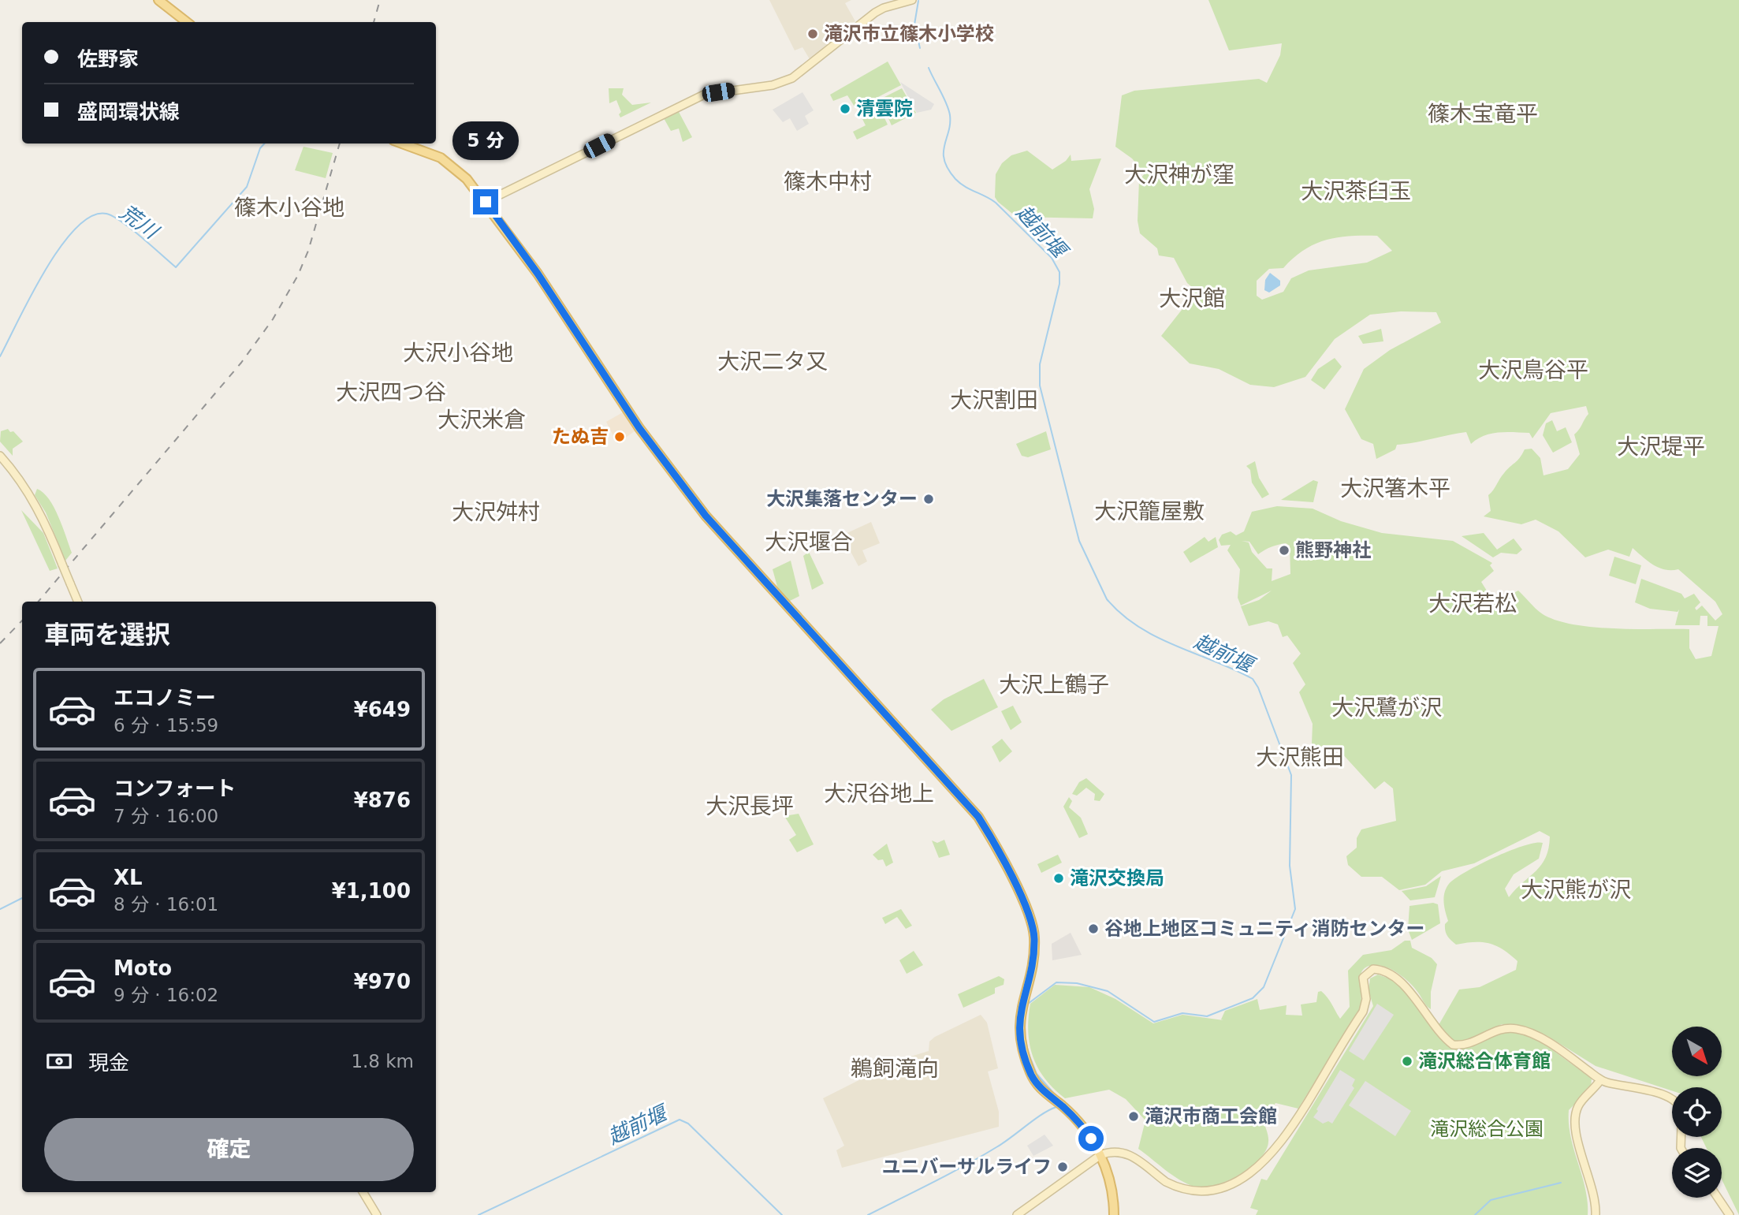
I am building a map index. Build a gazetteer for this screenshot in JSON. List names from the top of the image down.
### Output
{
  "districts": [
    "篠木宝竜平",
    "大沢神が窪",
    "篠木中村",
    "大沢茶臼玉",
    "篠木小谷地",
    "大沢館",
    "大沢小谷地",
    "大沢二タ又",
    "大沢鳥谷平",
    "大沢四つ谷",
    "大沢割田",
    "大沢米倉",
    "大沢堤平",
    "大沢箸木平",
    "大沢籠屋敷",
    "大沢舛村",
    "大沢堰合",
    "大沢若松",
    "大沢上鶴子",
    "大沢鷺が沢",
    "大沢熊田",
    "大沢谷地上",
    "大沢長坪",
    "大沢熊が沢",
    "鵜飼滝向"
  ],
  "water": ["荒川", "越前堰"],
  "parks": ["滝沢総合公園"],
  "places": [
    "滝沢市立篠木小学校",
    "清雲院",
    "たぬ吉",
    "大沢集落センター",
    "熊野神社",
    "滝沢交換局",
    "谷地上地区コミュニティ消防センター",
    "滝沢総合体育館",
    "滝沢市商工会館",
    "ユニバーサルライフ"
  ],
  "north": "bottom right",
  "page": {
    "banner": ["佐野家", "盛岡環状線"],
    "bubble": "5 分",
    "heading": "車両を選択",
    "list": [
      {
        "name": "エコノミー",
        "note": "6 分 · 15:59",
        "value": "¥649"
      },
      {
        "name": "コンフォート",
        "note": "7 分 · 16:00",
        "value": "¥876"
      },
      {
        "name": "XL",
        "note": "8 分 · 16:01",
        "value": "¥1,100"
      },
      {
        "name": "Moto",
        "note": "9 分 · 16:02",
        "value": "¥970"
      }
    ],
    "pay": ["現金", "1.8 km"],
    "buttons": "確定"
  }
}
